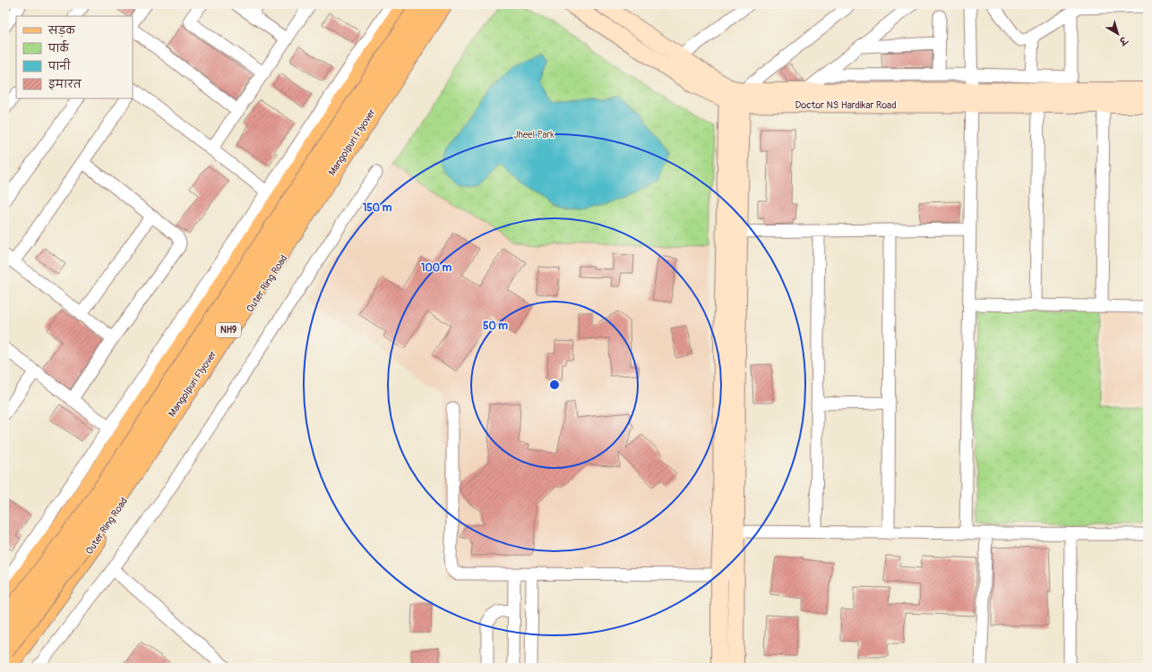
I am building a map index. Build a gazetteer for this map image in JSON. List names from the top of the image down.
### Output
{
  "streets": {
    "highway": ["Mangolpuri Flyover", "NH9"],
    "main road": ["Outer Ring Road"],
    "street": ["Doctor NS Hardikar Road"]
  },
  "parks": ["Jheel Park"],
  "legend": [
    "सड़क",
    "पार्क",
    "पानी",
    "इमारत"
  ],
  "north": "bottom right",
  "rings": ["150 m", "100 m", "50 m"]
}
